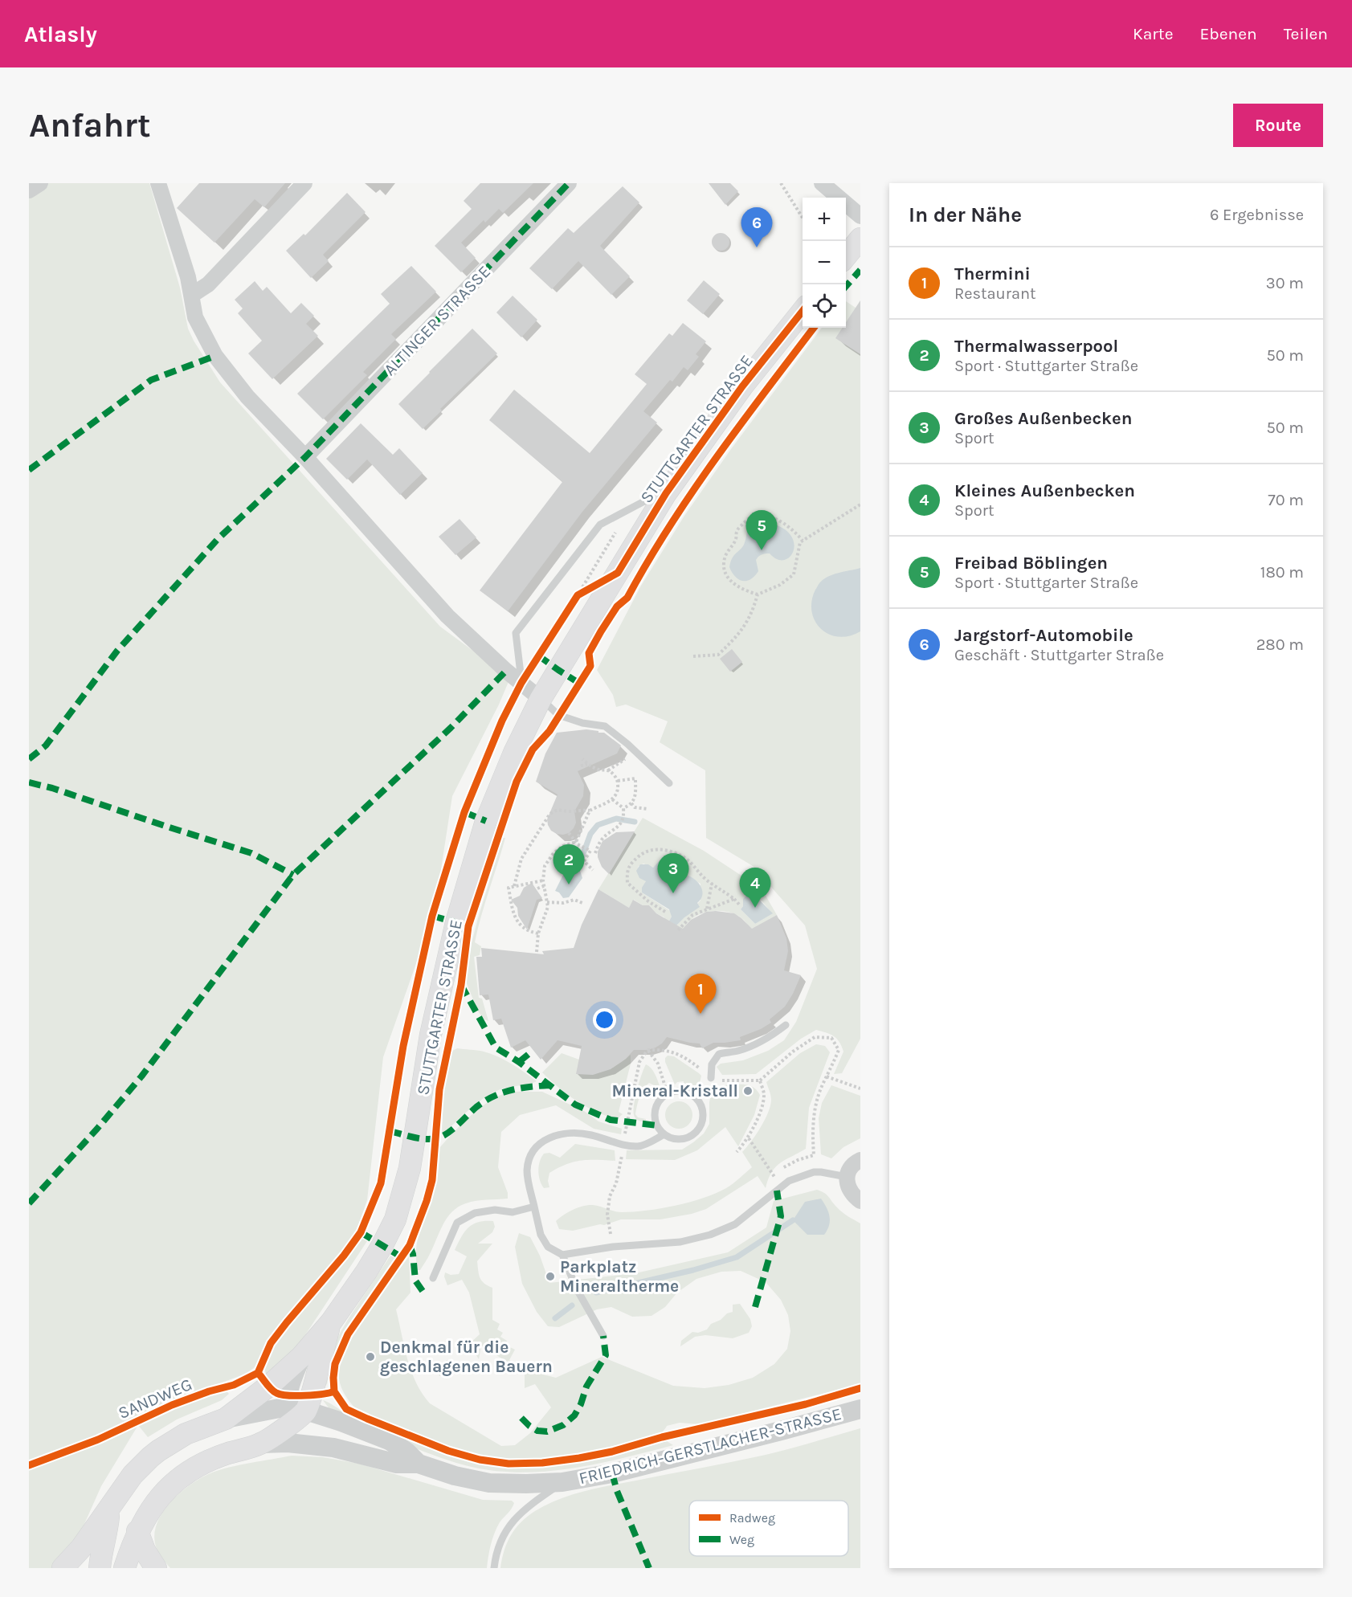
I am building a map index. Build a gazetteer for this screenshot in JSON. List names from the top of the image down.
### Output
{
  "streets": {
    "main road": ["STUTTGARTER STRASSE"],
    "street": ["ALTINGER STRASSE", "FRIEDRICH-GERSTLACHER-STRASSE"],
    "cycle path": ["SANDWEG"]
  },
  "crossings": [
    ["STUTTGARTER STRASSE", "FRIEDRICH-GERSTLACHER-STRASSE"]
  ],
  "places": ["Mineral-Kristall", "Parkplatz Mineraltherme", "Denkmal für die geschlagenen Bauern"],
  "legend": ["Radweg", "Weg"],
  "page": {
    "header": "Atlasly",
    "nav": ["Karte", "Ebenen", "Teilen"],
    "buttons": "Route",
    "title": "Anfahrt",
    "heading": ["In der Nähe", "6 Ergebnisse"],
    "map_buttons": ["+", "−"],
    "pins": [
      "6",
      "5",
      "2",
      "3",
      "4",
      "1"
    ],
    "list": [
      {
        "mark": "1",
        "name": "Thermini",
        "note": "Restaurant",
        "value": "30 m"
      },
      {
        "mark": "2",
        "name": "Thermalwasserpool",
        "note": "Sport · Stuttgarter Straße",
        "value": "50 m"
      },
      {
        "mark": "3",
        "name": "Großes Außenbecken",
        "note": "Sport",
        "value": "50 m"
      },
      {
        "mark": "4",
        "name": "Kleines Außenbecken",
        "note": "Sport",
        "value": "70 m"
      },
      {
        "mark": "5",
        "name": "Freibad Böblingen",
        "note": "Sport · Stuttgarter Straße",
        "value": "180 m"
      },
      {
        "mark": "6",
        "name": "Jargstorf-Automobile",
        "note": "Geschäft · Stuttgarter Straße",
        "value": "280 m"
      }
    ]
  }
}
